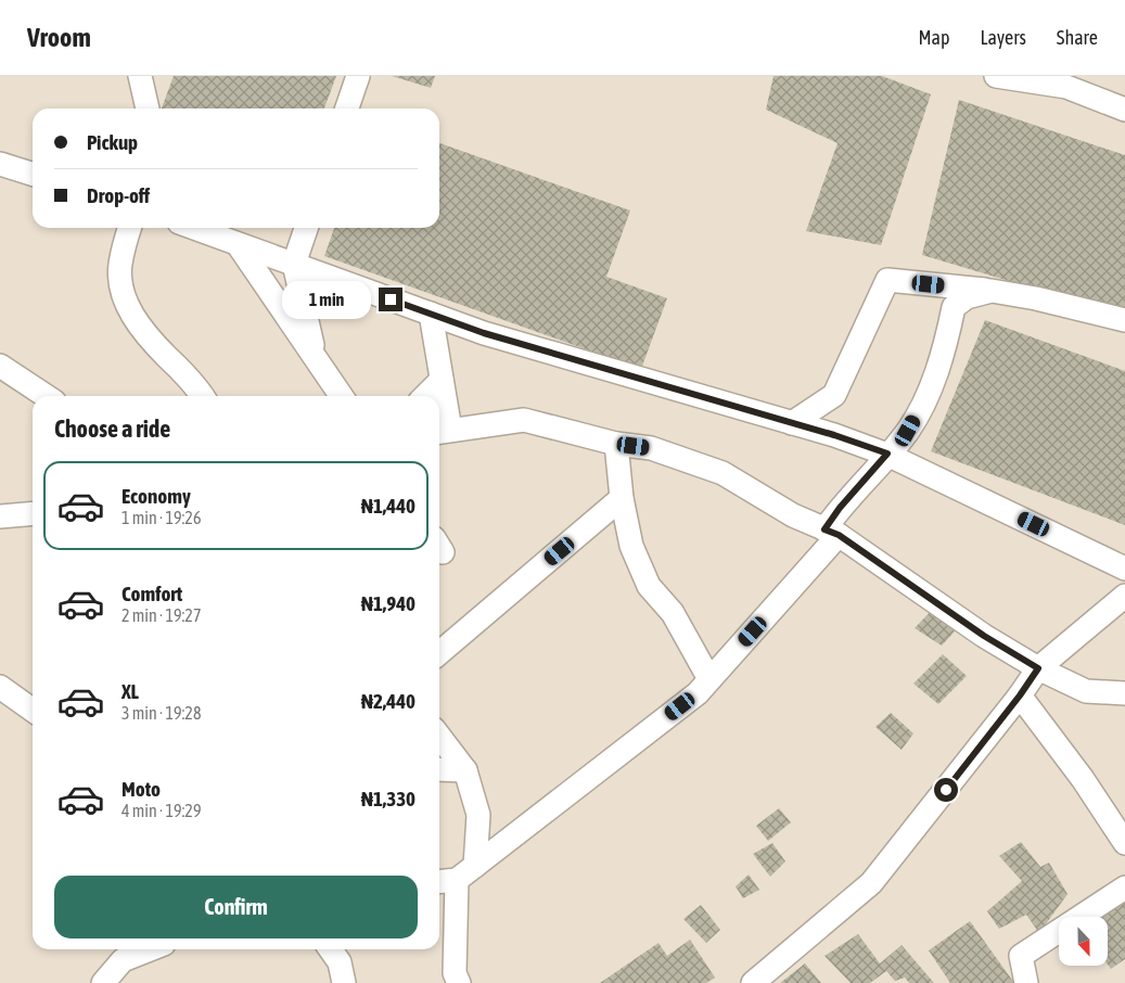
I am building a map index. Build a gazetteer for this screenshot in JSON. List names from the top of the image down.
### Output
{
  "north": "bottom",
  "page": {
    "header": "Vroom",
    "nav": ["Map", "Layers", "Share"],
    "banner": ["Pickup", "Drop-off"],
    "bubble": "1 min",
    "heading": "Choose a ride",
    "list": [
      {
        "name": "Economy",
        "note": "1 min · 19:26",
        "value": "₦1,440"
      },
      {
        "name": "Comfort",
        "note": "2 min · 19:27",
        "value": "₦1,940"
      },
      {
        "name": "XL",
        "note": "3 min · 19:28",
        "value": "₦2,440"
      },
      {
        "name": "Moto",
        "note": "4 min · 19:29",
        "value": "₦1,330"
      }
    ],
    "buttons": "Confirm"
  }
}
